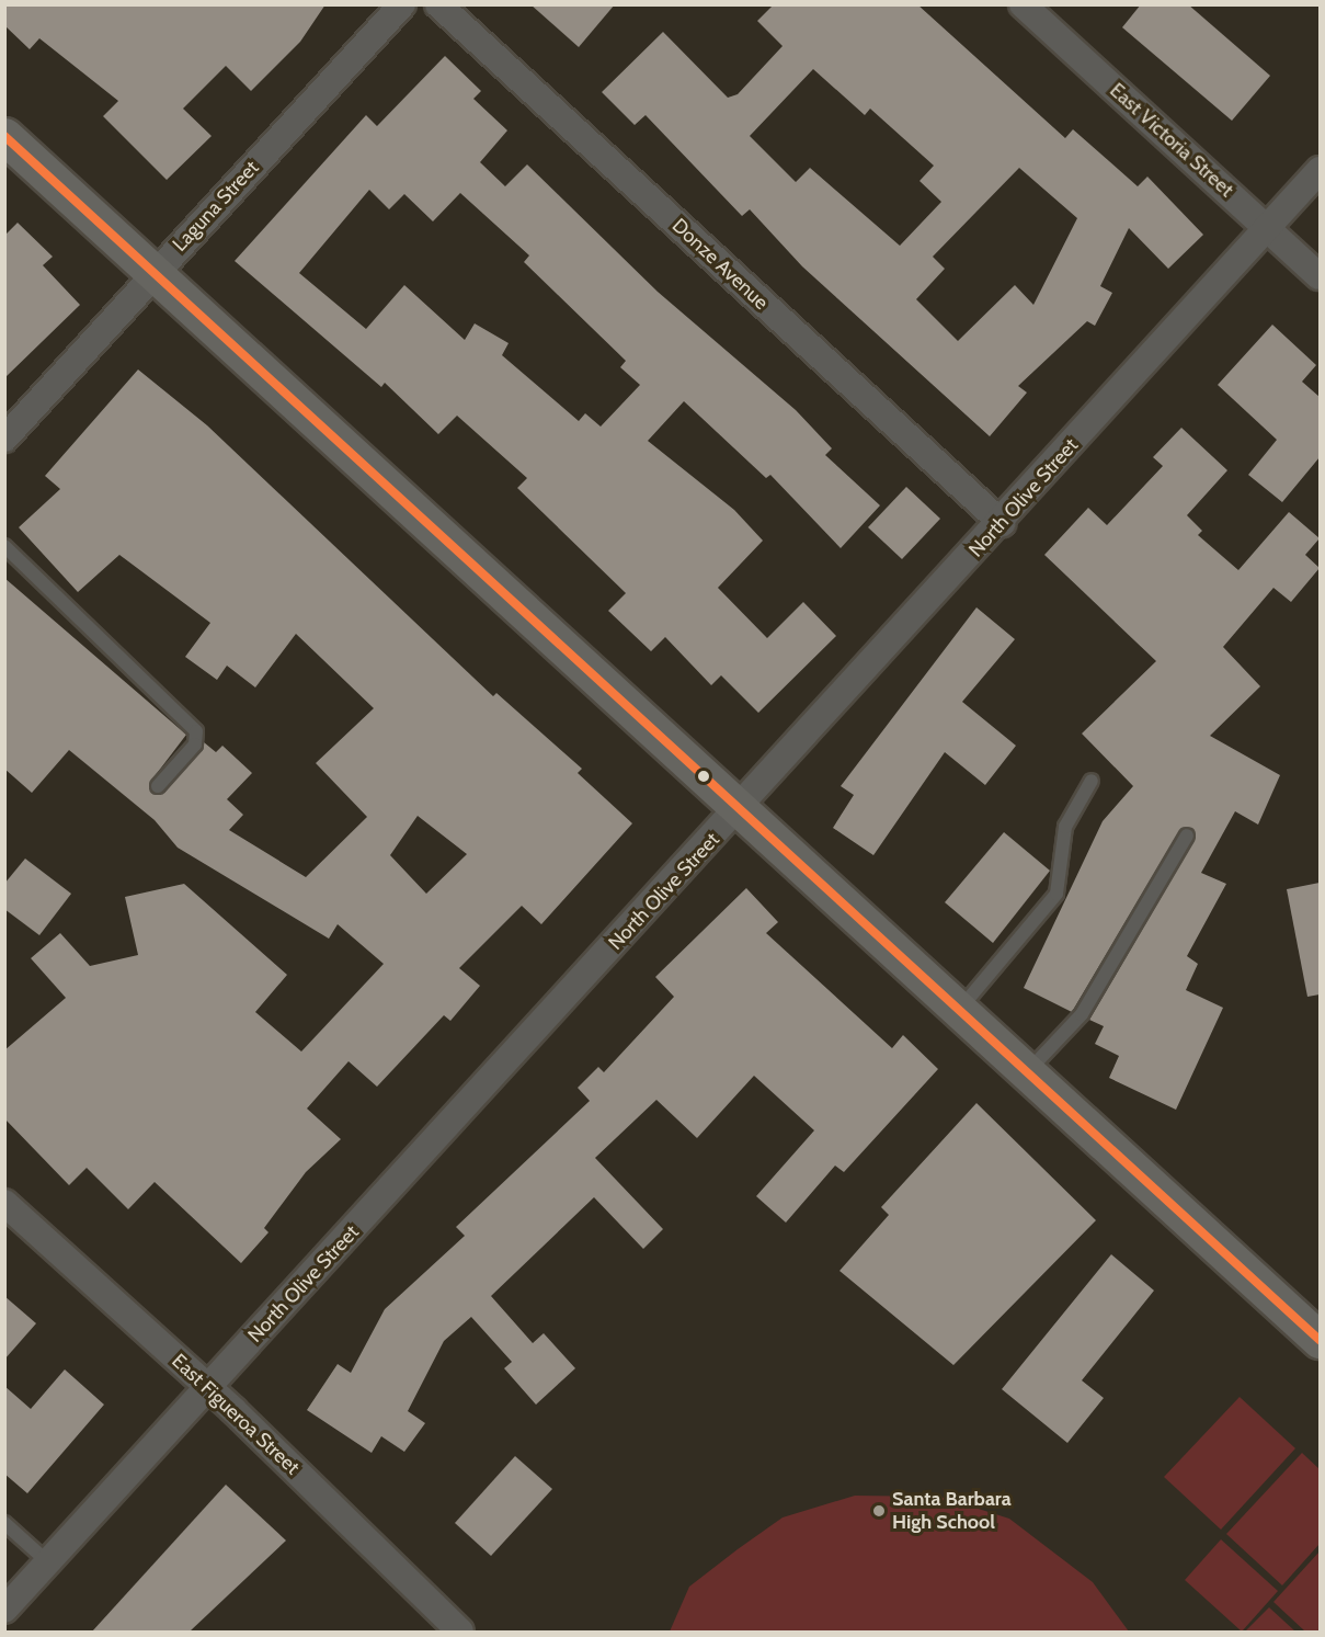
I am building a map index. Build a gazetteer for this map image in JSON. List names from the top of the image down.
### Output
{
  "streets": {
    "street": [
      "East Victoria Street",
      "Laguna Street",
      "Donze Avenue",
      "North Olive Street",
      "East Figueroa Street"
    ]
  },
  "crossings": [
    ["East Victoria Street", "North Olive Street"],
    ["Donze Avenue", "North Olive Street"],
    ["North Olive Street", "East Figueroa Street"]
  ],
  "places": ["Santa Barbara High School"]
}
